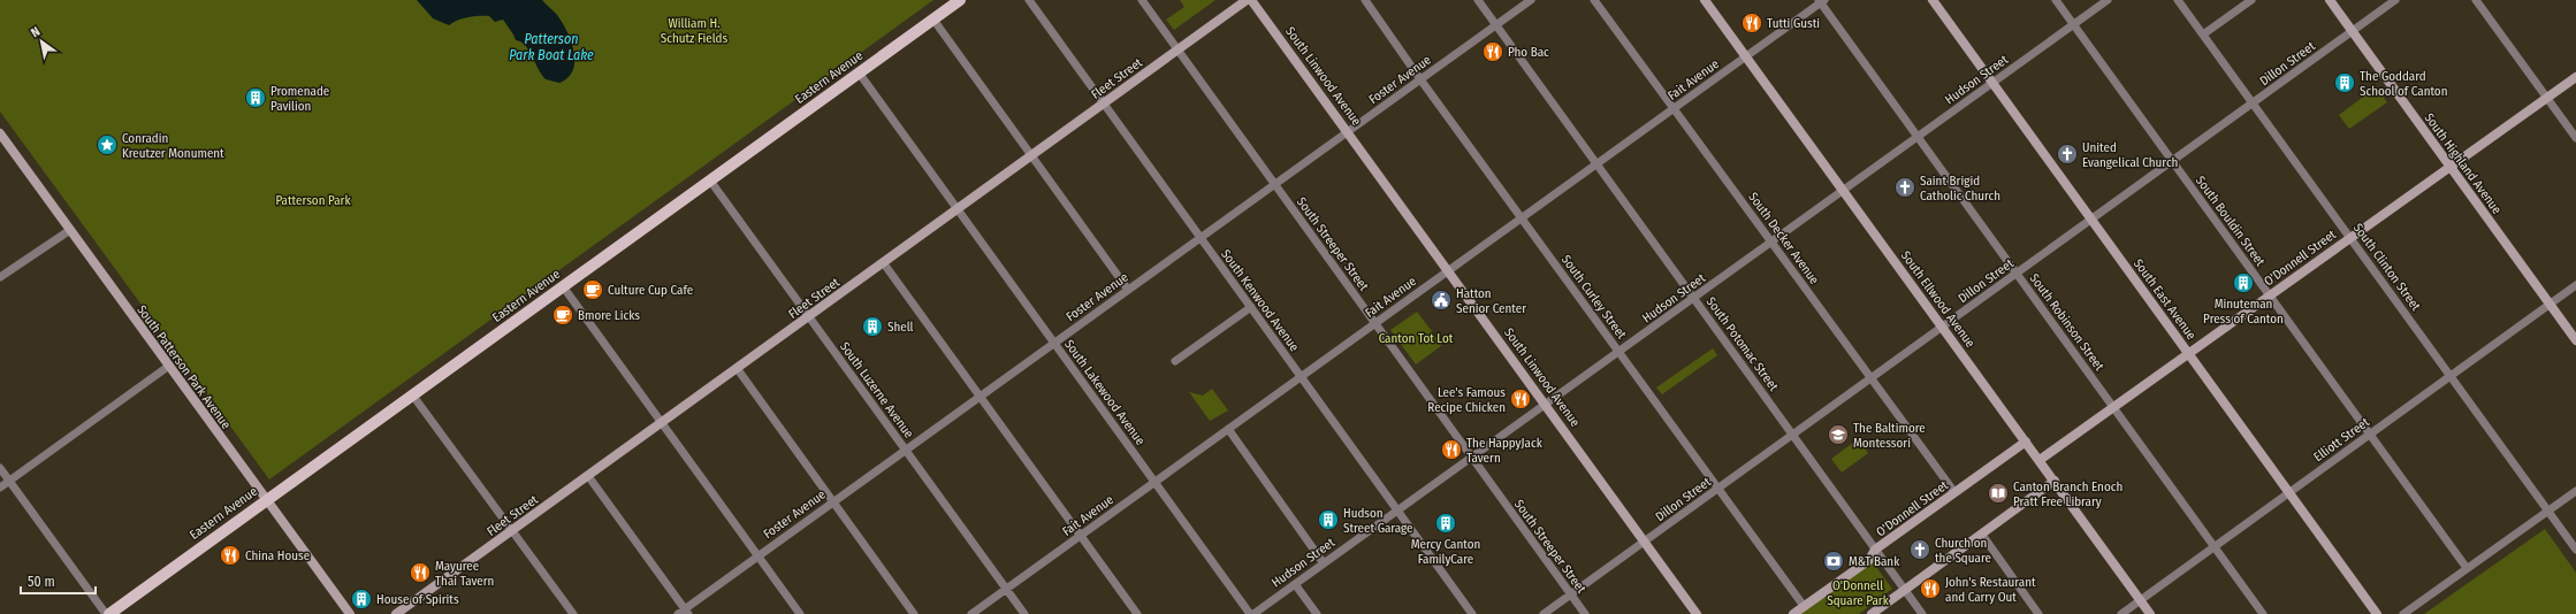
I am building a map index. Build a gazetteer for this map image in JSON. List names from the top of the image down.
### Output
{
  "streets": {
    "main road": ["Eastern Avenue"],
    "street": [
      "Dillon Street",
      "South Linwood Avenue",
      "Fleet Street",
      "Foster Avenue",
      "Fait Avenue",
      "Hudson Street",
      "South Highland Avenue",
      "South Bouldin Street",
      "South Decker Avenue",
      "South Streeper Street",
      "O'Donnell Street",
      "South Clinton Street",
      "South Curley Street",
      "South Ellwood Avenue",
      "South East Avenue",
      "South Kenwood Avenue",
      "South Robinson Street",
      "South Potomac Street",
      "South Patterson Park Avenue",
      "South Luzerne Avenue",
      "South Lakewood Avenue",
      "Elliott Street"
    ]
  },
  "crossings": [
    ["Dillon Street", "South Linwood Avenue"],
    ["Dillon Street", "South Highland Avenue"],
    ["Dillon Street", "South Bouldin Street"],
    ["Dillon Street", "South Decker Avenue"],
    ["Dillon Street", "South Streeper Street"],
    ["Dillon Street", "South Clinton Street"],
    ["Dillon Street", "South Curley Street"],
    ["Dillon Street", "South Ellwood Avenue"],
    ["Dillon Street", "South East Avenue"],
    ["Dillon Street", "South Robinson Street"],
    ["Dillon Street", "South Potomac Street"],
    ["South Linwood Avenue", "Foster Avenue"],
    ["South Linwood Avenue", "Fait Avenue"],
    ["South Linwood Avenue", "Hudson Street"],
    ["Eastern Avenue", "South Patterson Park Avenue"],
    ["Eastern Avenue", "South Luzerne Avenue"],
    ["Eastern Avenue", "South Lakewood Avenue"],
    ["Fleet Street", "South Streeper Street"],
    ["Fleet Street", "South Kenwood Avenue"],
    ["Fleet Street", "South Luzerne Avenue"],
    ["Fleet Street", "South Lakewood Avenue"],
    ["Foster Avenue", "South Streeper Street"],
    ["Foster Avenue", "South Curley Street"],
    ["Foster Avenue", "South Kenwood Avenue"],
    ["Foster Avenue", "South Potomac Street"],
    ["Foster Avenue", "South Luzerne Avenue"],
    ["Foster Avenue", "South Lakewood Avenue"],
    ["Fait Avenue", "South Decker Avenue"],
    ["Fait Avenue", "South Streeper Street"],
    ["Fait Avenue", "South Curley Street"],
    ["Fait Avenue", "South Ellwood Avenue"],
    ["Fait Avenue", "South Kenwood Avenue"],
    ["Fait Avenue", "South Robinson Street"],
    ["Fait Avenue", "South Potomac Street"],
    ["Fait Avenue", "South Luzerne Avenue"],
    ["Fait Avenue", "South Lakewood Avenue"],
    ["Hudson Street", "South Bouldin Street"],
    ["Hudson Street", "South Decker Avenue"],
    ["Hudson Street", "South Streeper Street"],
    ["Hudson Street", "South Curley Street"],
    ["Hudson Street", "South Ellwood Avenue"],
    ["Hudson Street", "South East Avenue"],
    ["Hudson Street", "South Kenwood Avenue"],
    ["Hudson Street", "South Robinson Street"],
    ["Hudson Street", "South Potomac Street"],
    ["Hudson Street", "South Lakewood Avenue"],
    ["South Highland Avenue", "O'Donnell Street"],
    ["South Highland Avenue", "Elliott Street"],
    ["South Bouldin Street", "O'Donnell Street"],
    ["South Bouldin Street", "Elliott Street"],
    ["South Decker Avenue", "O'Donnell Street"],
    ["O'Donnell Street", "South Clinton Street"],
    ["O'Donnell Street", "South Curley Street"],
    ["O'Donnell Street", "South Ellwood Avenue"],
    ["O'Donnell Street", "South East Avenue"],
    ["O'Donnell Street", "South Robinson Street"],
    ["O'Donnell Street", "South Potomac Street"],
    ["South Clinton Street", "Elliott Street"],
    ["South Ellwood Avenue", "Elliott Street"],
    ["South East Avenue", "Elliott Street"],
    ["South Robinson Street", "Elliott Street"]
  ],
  "water": ["Patterson Park Boat Lake"],
  "parks": [
    "William H. Schutz Fields",
    "Patterson Park",
    "Canton Tot Lot",
    "O'Donnell Square Park"
  ],
  "places": {
    "restaurant": [
      "Tutti Gusti",
      "Pho Bac",
      "Lee's Famous Recipe Chicken",
      "The HappyJack Tavern",
      "China House",
      "Mayuree Thai Tavern",
      "John's Restaurant and Carry Out"
    ],
    "building": [
      "The Goddard School of Canton",
      "Promenade Pavilion",
      "Minuteman Press of Canton",
      "Shell",
      "Hudson Street Garage",
      "Mercy Canton FamilyCare",
      "House of Spirits"
    ],
    "place": ["Conradin Kreutzer Monument"],
    "church": ["United Evangelical Church", "Saint Brigid Catholic Church", "Church on the Square"],
    "cafe": ["Culture Cup Cafe", "Bmore Licks"],
    "public building": ["Hatton Senior Center"],
    "school or university": ["The Baltimore Montessori"],
    "library": ["Canton Branch Enoch Pratt Free Library"],
    "bank": ["M&T Bank"]
  },
  "scale_bar": "50 m",
  "north": "top left"
}
